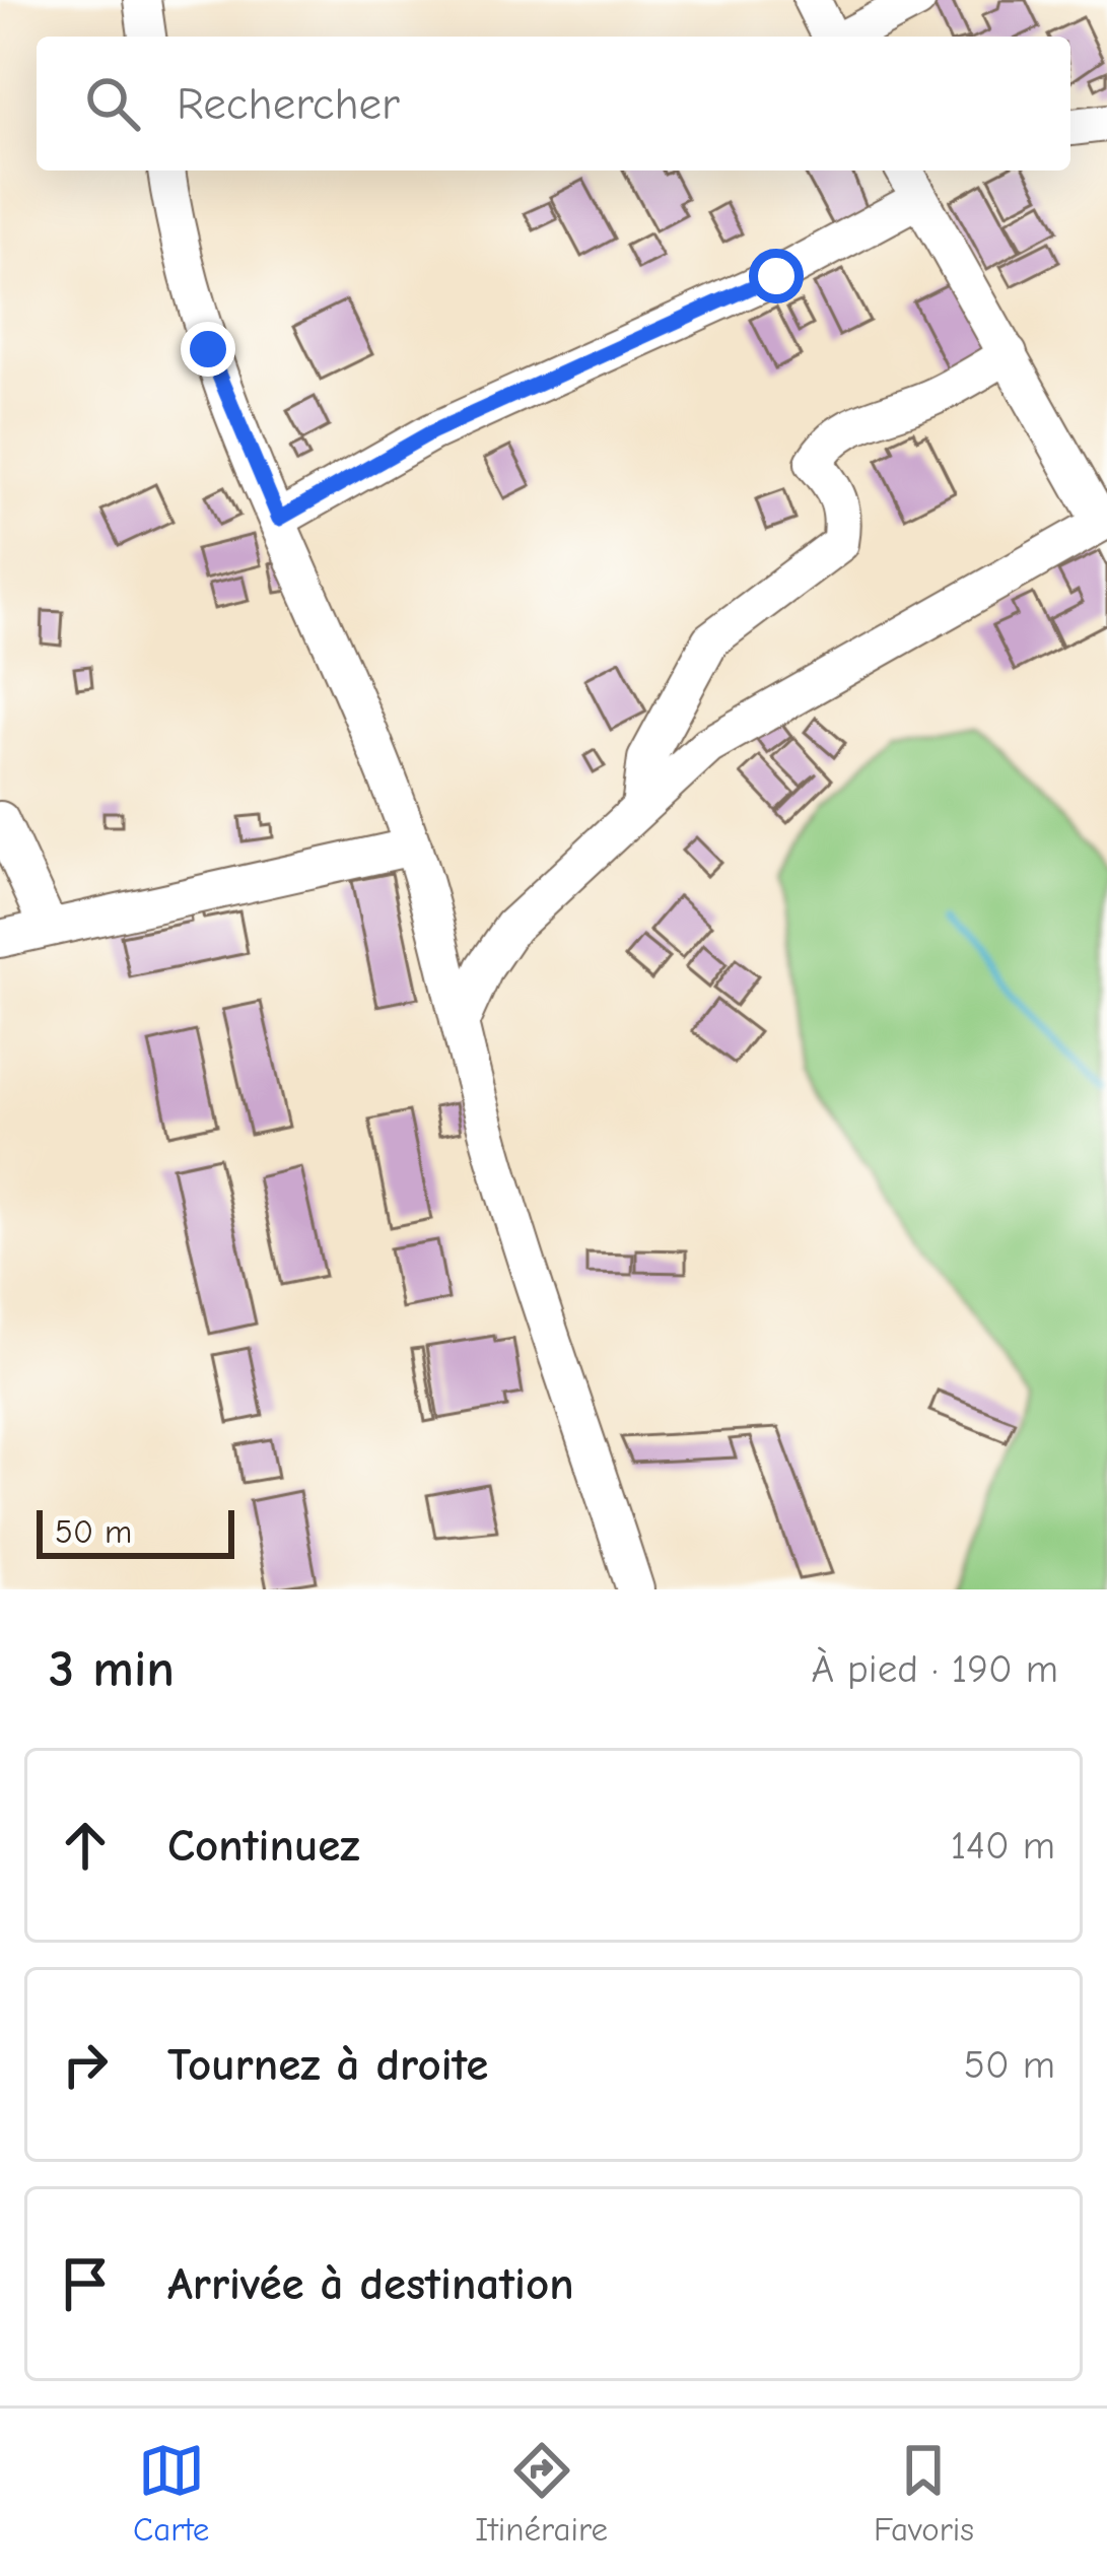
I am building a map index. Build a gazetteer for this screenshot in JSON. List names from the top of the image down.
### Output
{
  "scale_bar": "50 m",
  "page": {
    "search": "Rechercher",
    "scale": "50 m",
    "heading": ["3 min", "À pied · 190 m"],
    "list": [
      ["Continuez", "140 m"],
      ["Tournez à droite", "50 m"],
      "Arrivée à destination"
    ],
    "nav": ["Carte", "Itinéraire", "Favoris"]
  }
}
